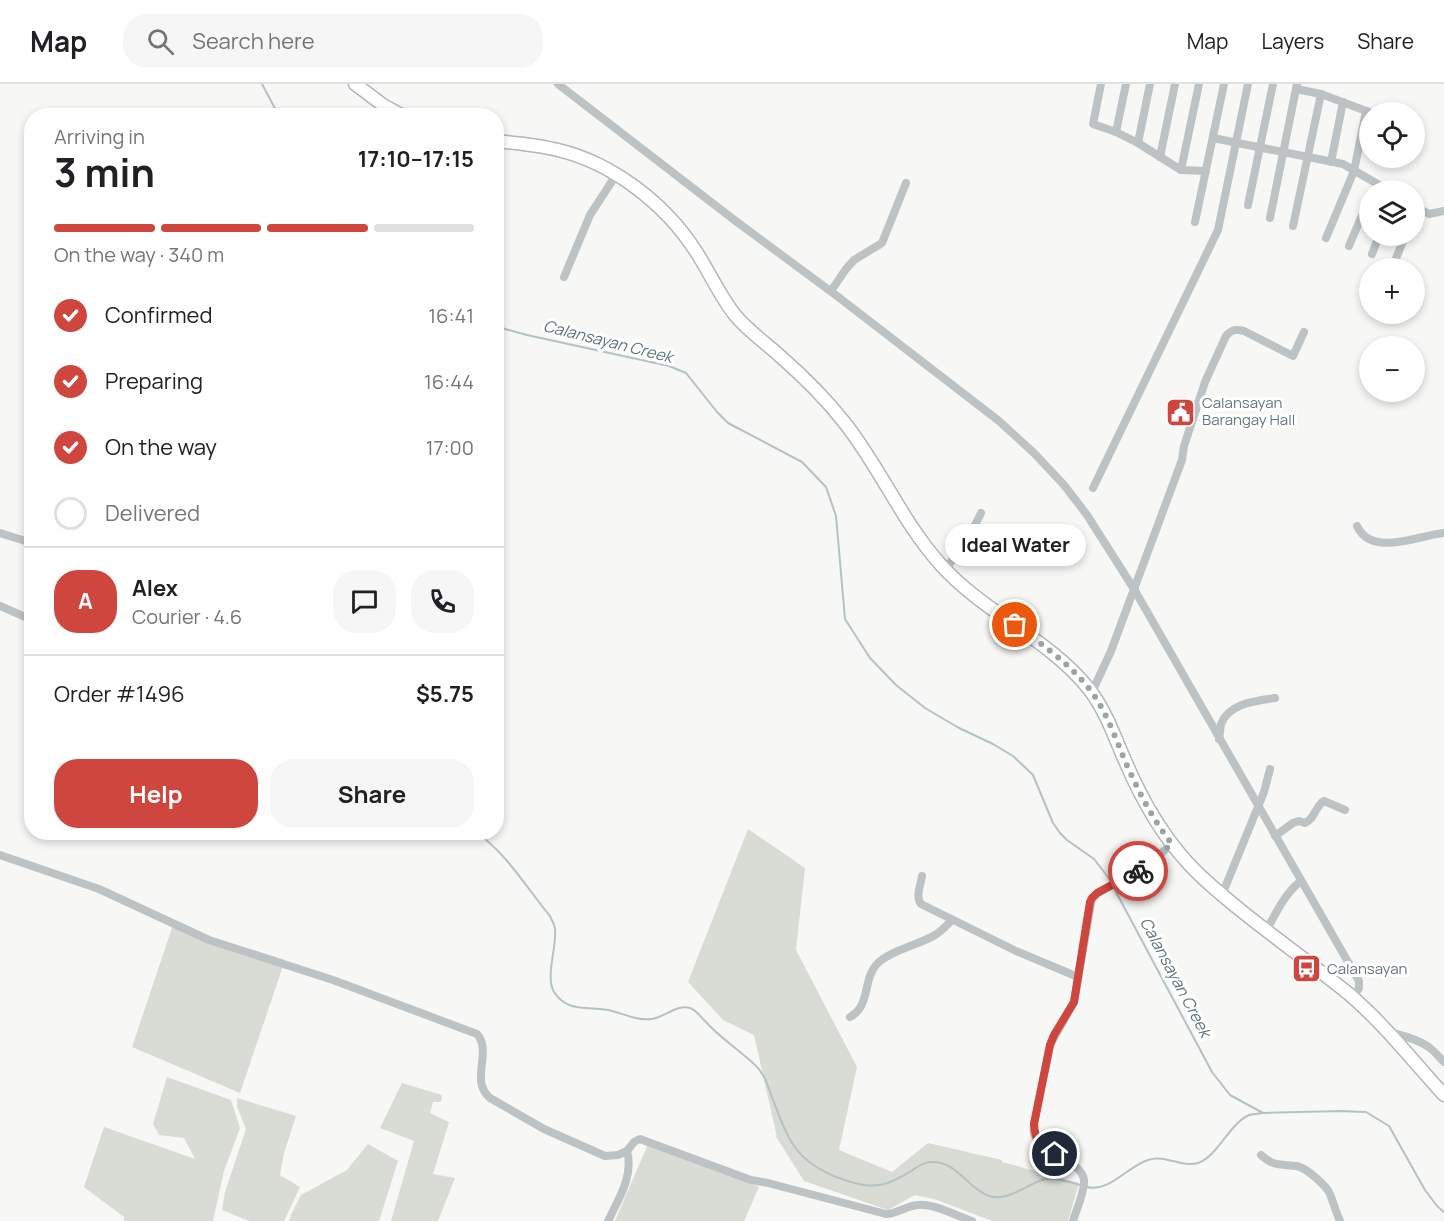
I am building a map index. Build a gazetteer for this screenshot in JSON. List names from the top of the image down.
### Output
{
  "water": ["Calansayan Creek"],
  "places": {
    "public building": ["Calansayan Barangay Hall"],
    "other": ["Ideal Water"],
    "bus stop": ["Calansayan"]
  },
  "page": {
    "header": "Map",
    "search": "Search here",
    "nav": ["Map", "Layers", "Share"],
    "map_buttons": ["+", "−"],
    "heading": ["3 min", "Arriving in", "17:10–17:15"],
    "panel": [
      "Alex",
      "Courier · 4.6",
      "Order #1496",
      "$5.75"
    ],
    "bar": "On the way · 340 m",
    "list": [
      ["Confirmed", "16:41"],
      ["Preparing", "16:44"],
      ["On the way", "17:00"],
      "Delivered"
    ],
    "bubble": "Ideal Water",
    "round": "A",
    "buttons": ["Help", "Share"]
  }
}
